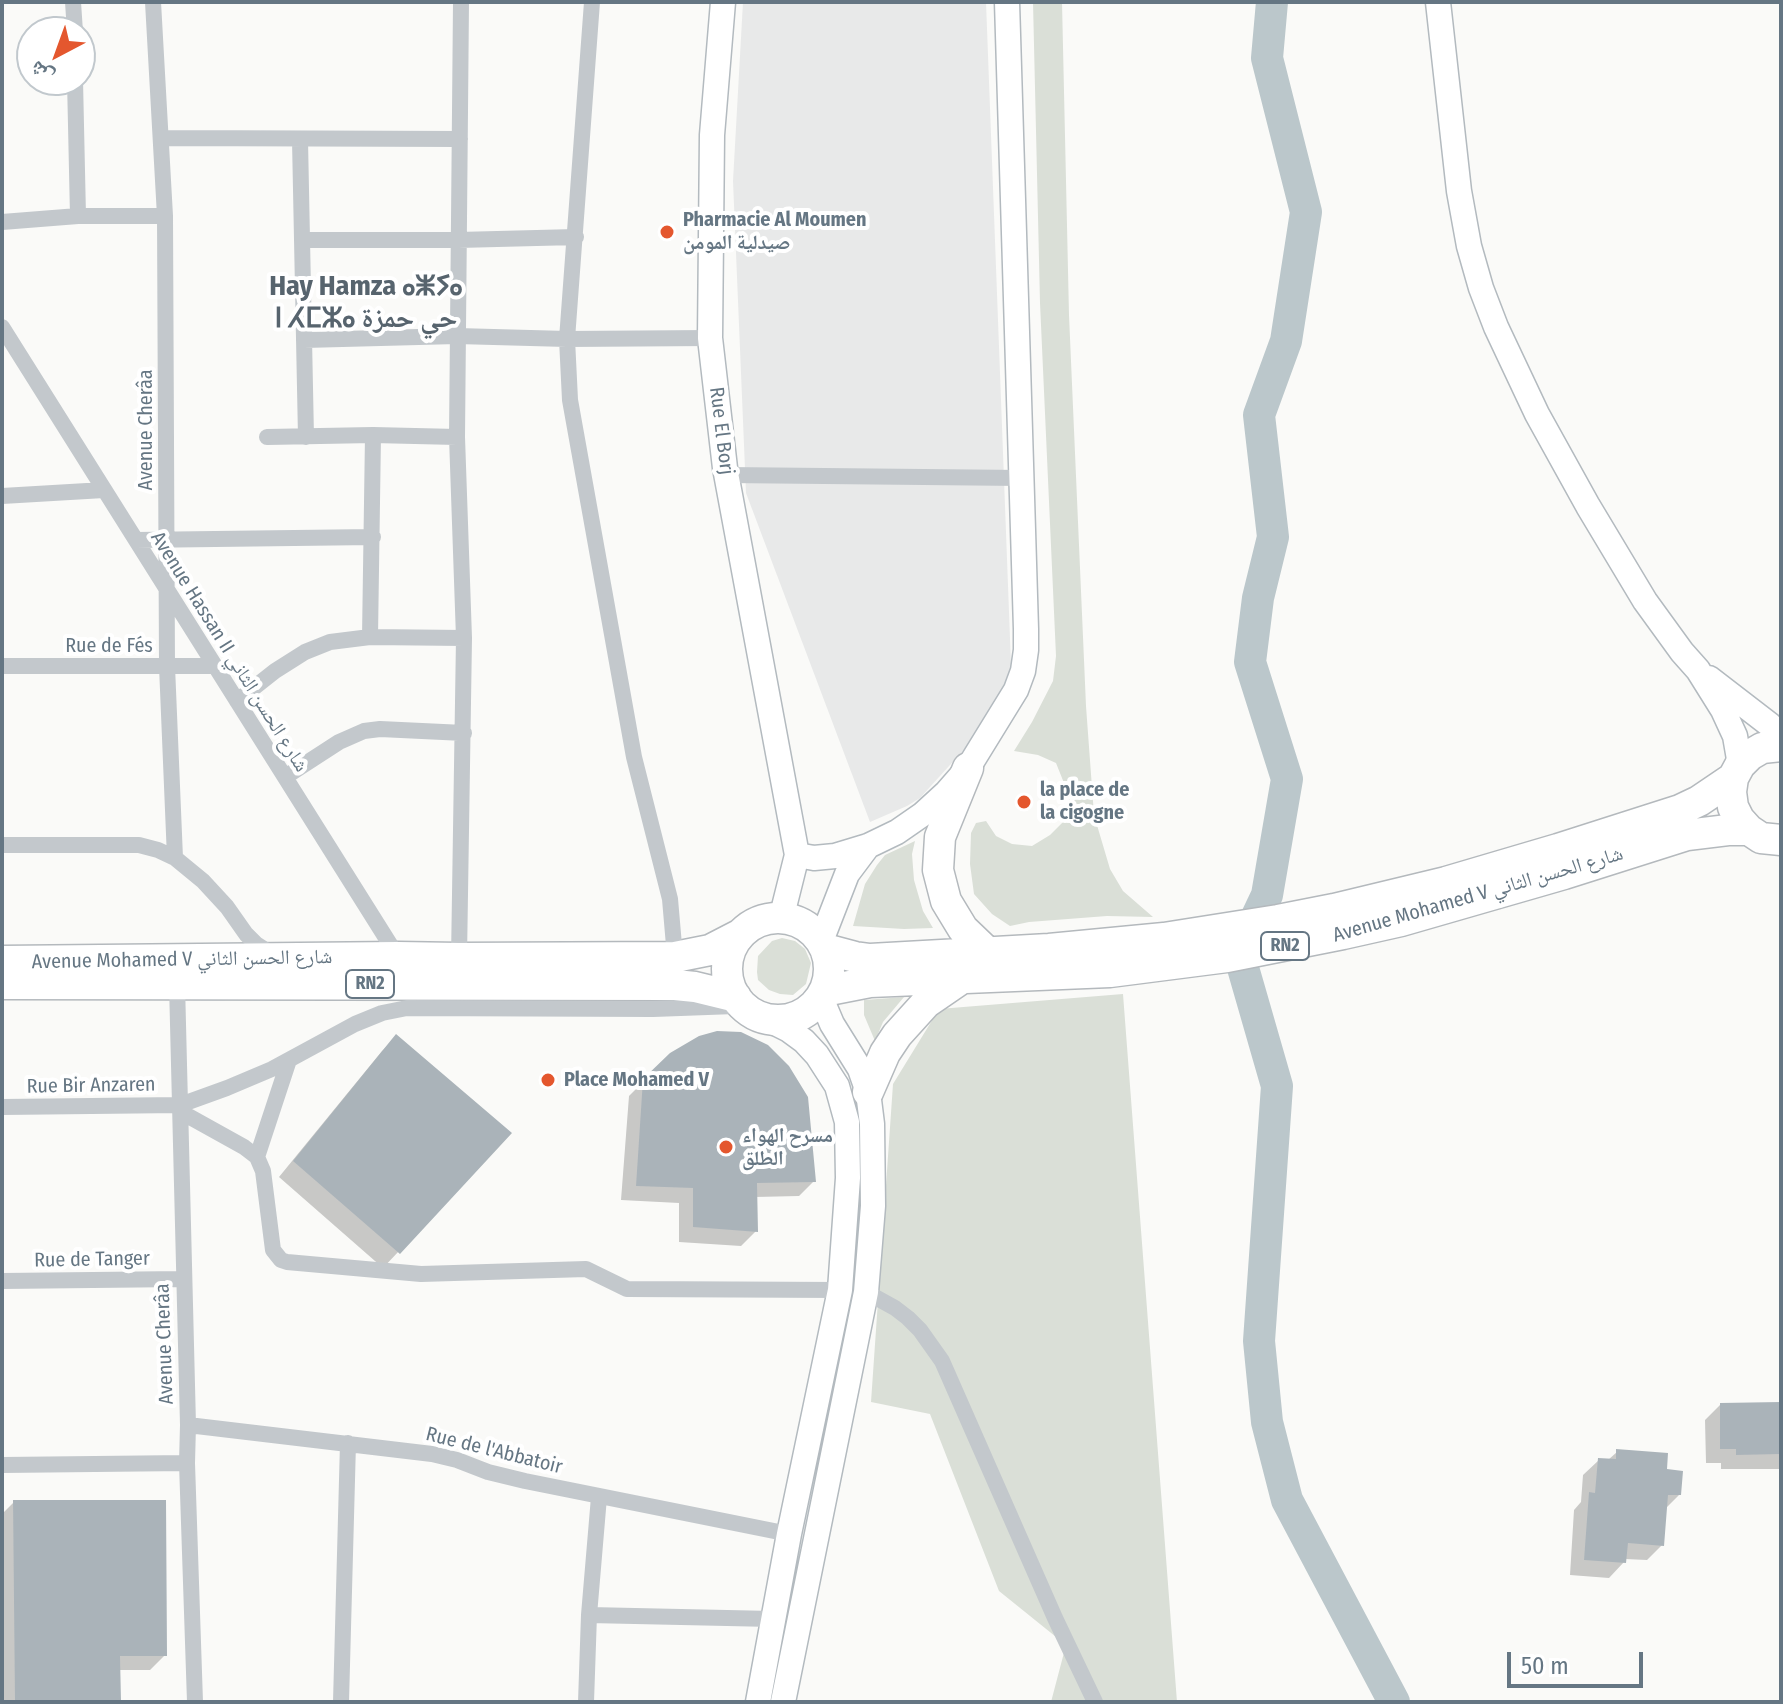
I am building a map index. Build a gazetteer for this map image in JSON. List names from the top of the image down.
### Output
{
  "streets": {
    "highway": ["Avenue Mohamed V شارع الحسن الثاني", "RN2"],
    "main road": ["Rue El Borj"],
    "street": [
      "Avenue Cherâa",
      "Rue de Fés",
      "Avenue Hassan II شارع الحسن الثاني",
      "Rue Bir Anzaren",
      "Rue de Tanger",
      "Rue de l'Abbatoir"
    ]
  },
  "crossings": [
    ["Avenue Cherâa", "Rue de Fés"],
    ["Avenue Cherâa", "Avenue Hassan II شارع الحسن الثاني"],
    ["Avenue Cherâa", "Avenue Mohamed V شارع الحسن الثاني"],
    ["Avenue Cherâa", "Rue Bir Anzaren"],
    ["Avenue Cherâa", "Rue de Tanger"],
    ["Avenue Cherâa", "Rue de l'Abbatoir"],
    ["Rue de Fés", "Avenue Hassan II شارع الحسن الثاني"],
    ["Avenue Hassan II شارع الحسن الثاني", "Avenue Mohamed V شارع الحسن الثاني"],
    ["Avenue Mohamed V شارع الحسن الثاني", "RN2"]
  ],
  "districts": ["Hay Hamza ⴰⵥⵢⴰ ⵏ ⵃⵎⵣⴰ حي حمزة"],
  "places": [
    "Pharmacie Al Moumen صيدلية المومن",
    "la place de la cigogne",
    "Place Mohamed V",
    "مسرح الهواء الطلق"
  ],
  "scale_bar": "50 m",
  "north": "bottom left"
}
